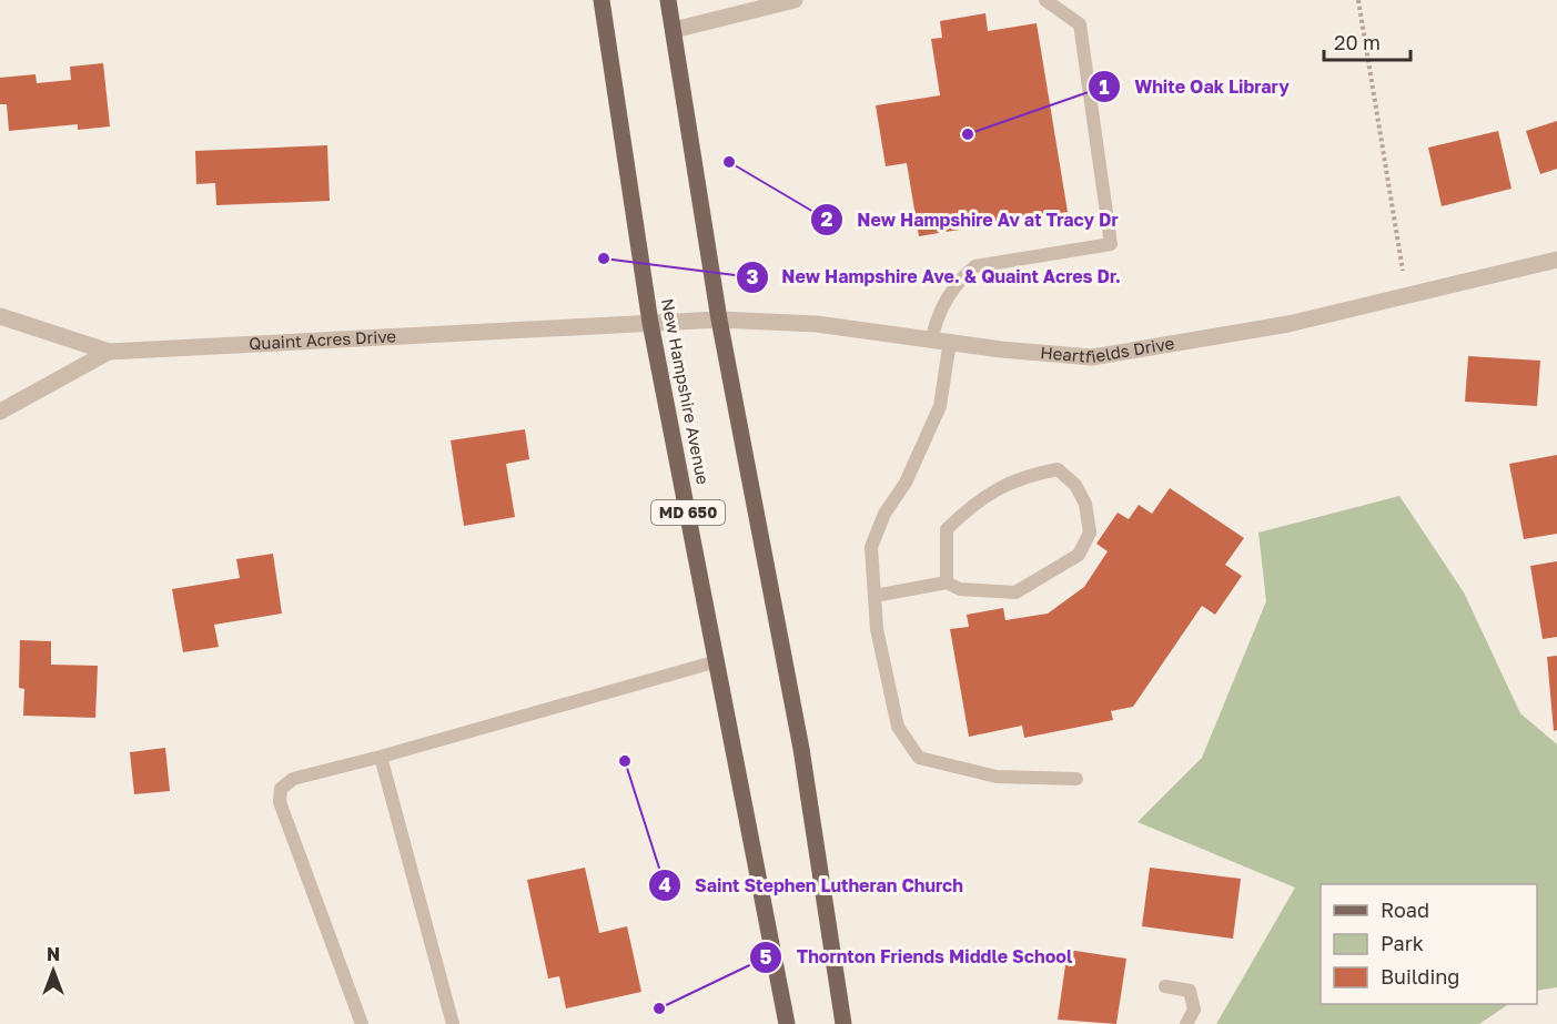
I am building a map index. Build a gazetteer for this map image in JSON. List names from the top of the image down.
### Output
{
  "streets": {
    "main road": ["New Hampshire Avenue", "MD 650"],
    "street": ["Quaint Acres Drive", "Heartfields Drive"]
  },
  "crossings": [
    ["Quaint Acres Drive", "Heartfields Drive"],
    ["Quaint Acres Drive", "New Hampshire Avenue"],
    ["Heartfields Drive", "New Hampshire Avenue"]
  ],
  "places": [
    "White Oak Library",
    "New Hampshire Av at Tracy Dr",
    "New Hampshire Ave. & Quaint Acres Dr.",
    "Saint Stephen Lutheran Church",
    "Thornton Friends Middle School"
  ],
  "legend": ["Road", "Park", "Building"],
  "scale_bar": "20 m",
  "north": "top"
}
